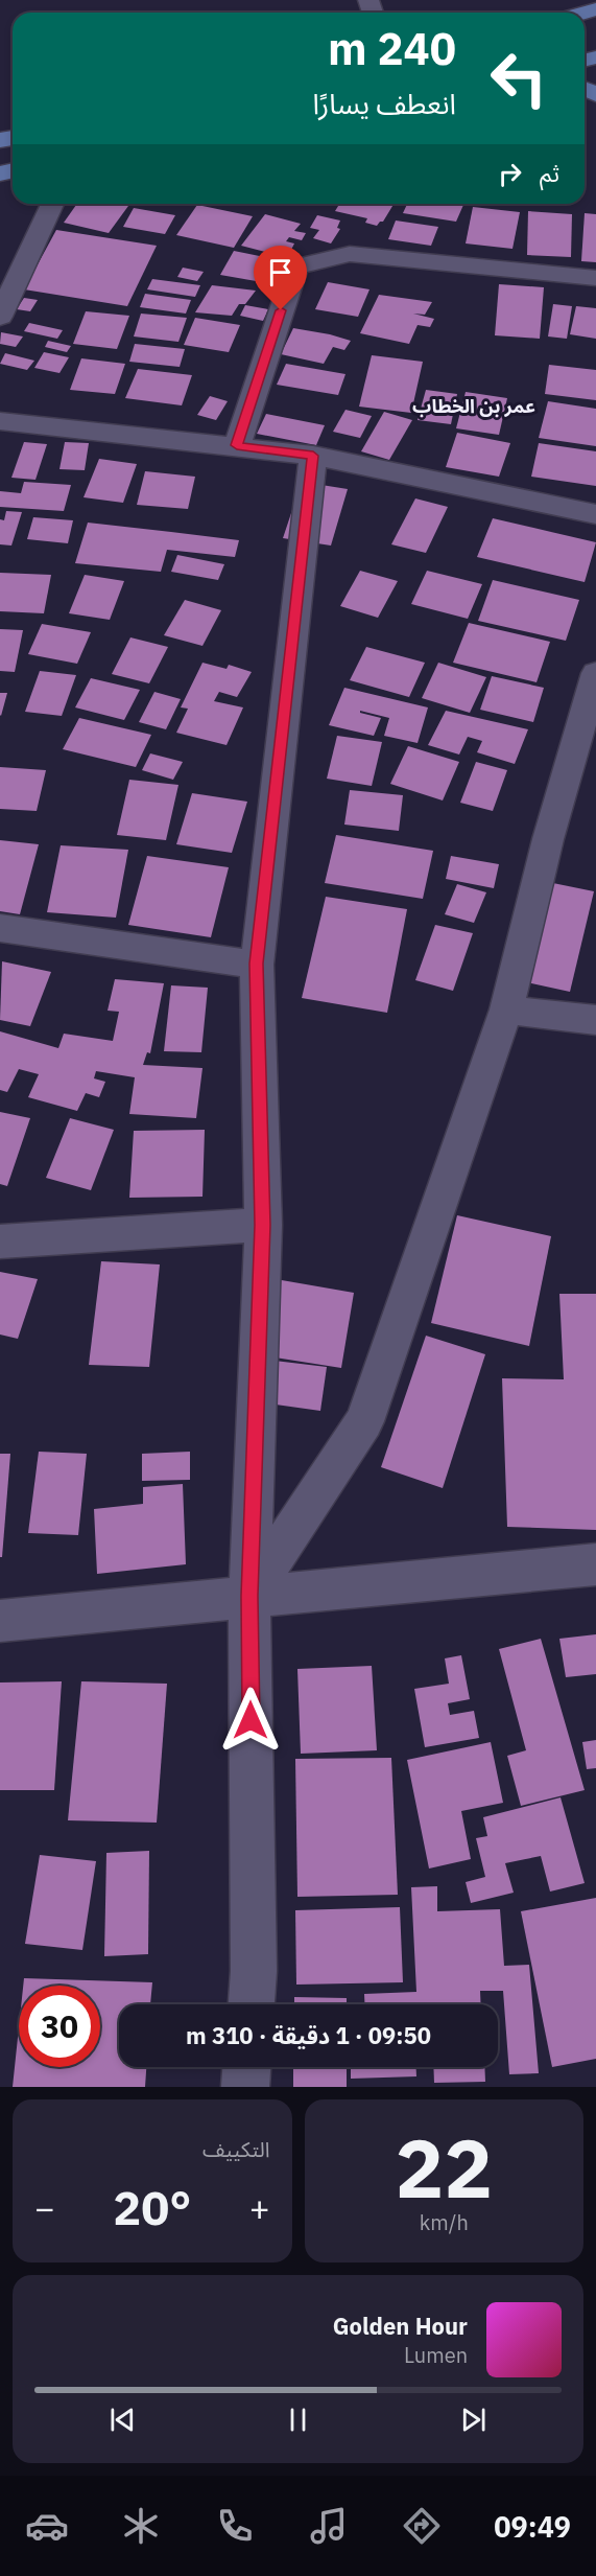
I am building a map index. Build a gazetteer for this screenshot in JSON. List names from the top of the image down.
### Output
{
  "districts": ["عمر بن الخطاب"],
  "page": {
    "turn": ["240 m", "انعطف يسارًا"],
    "then": "ثم",
    "limit": "30",
    "trip": "09:50 · 1 دقيقة · 310 m",
    "tile": [
      ["22", "km/h"],
      "التكييف"
    ],
    "heat": ["−", "20°", "+"],
    "song": ["Golden Hour", "Lumen"],
    "tabs": "09:49"
  }
}
